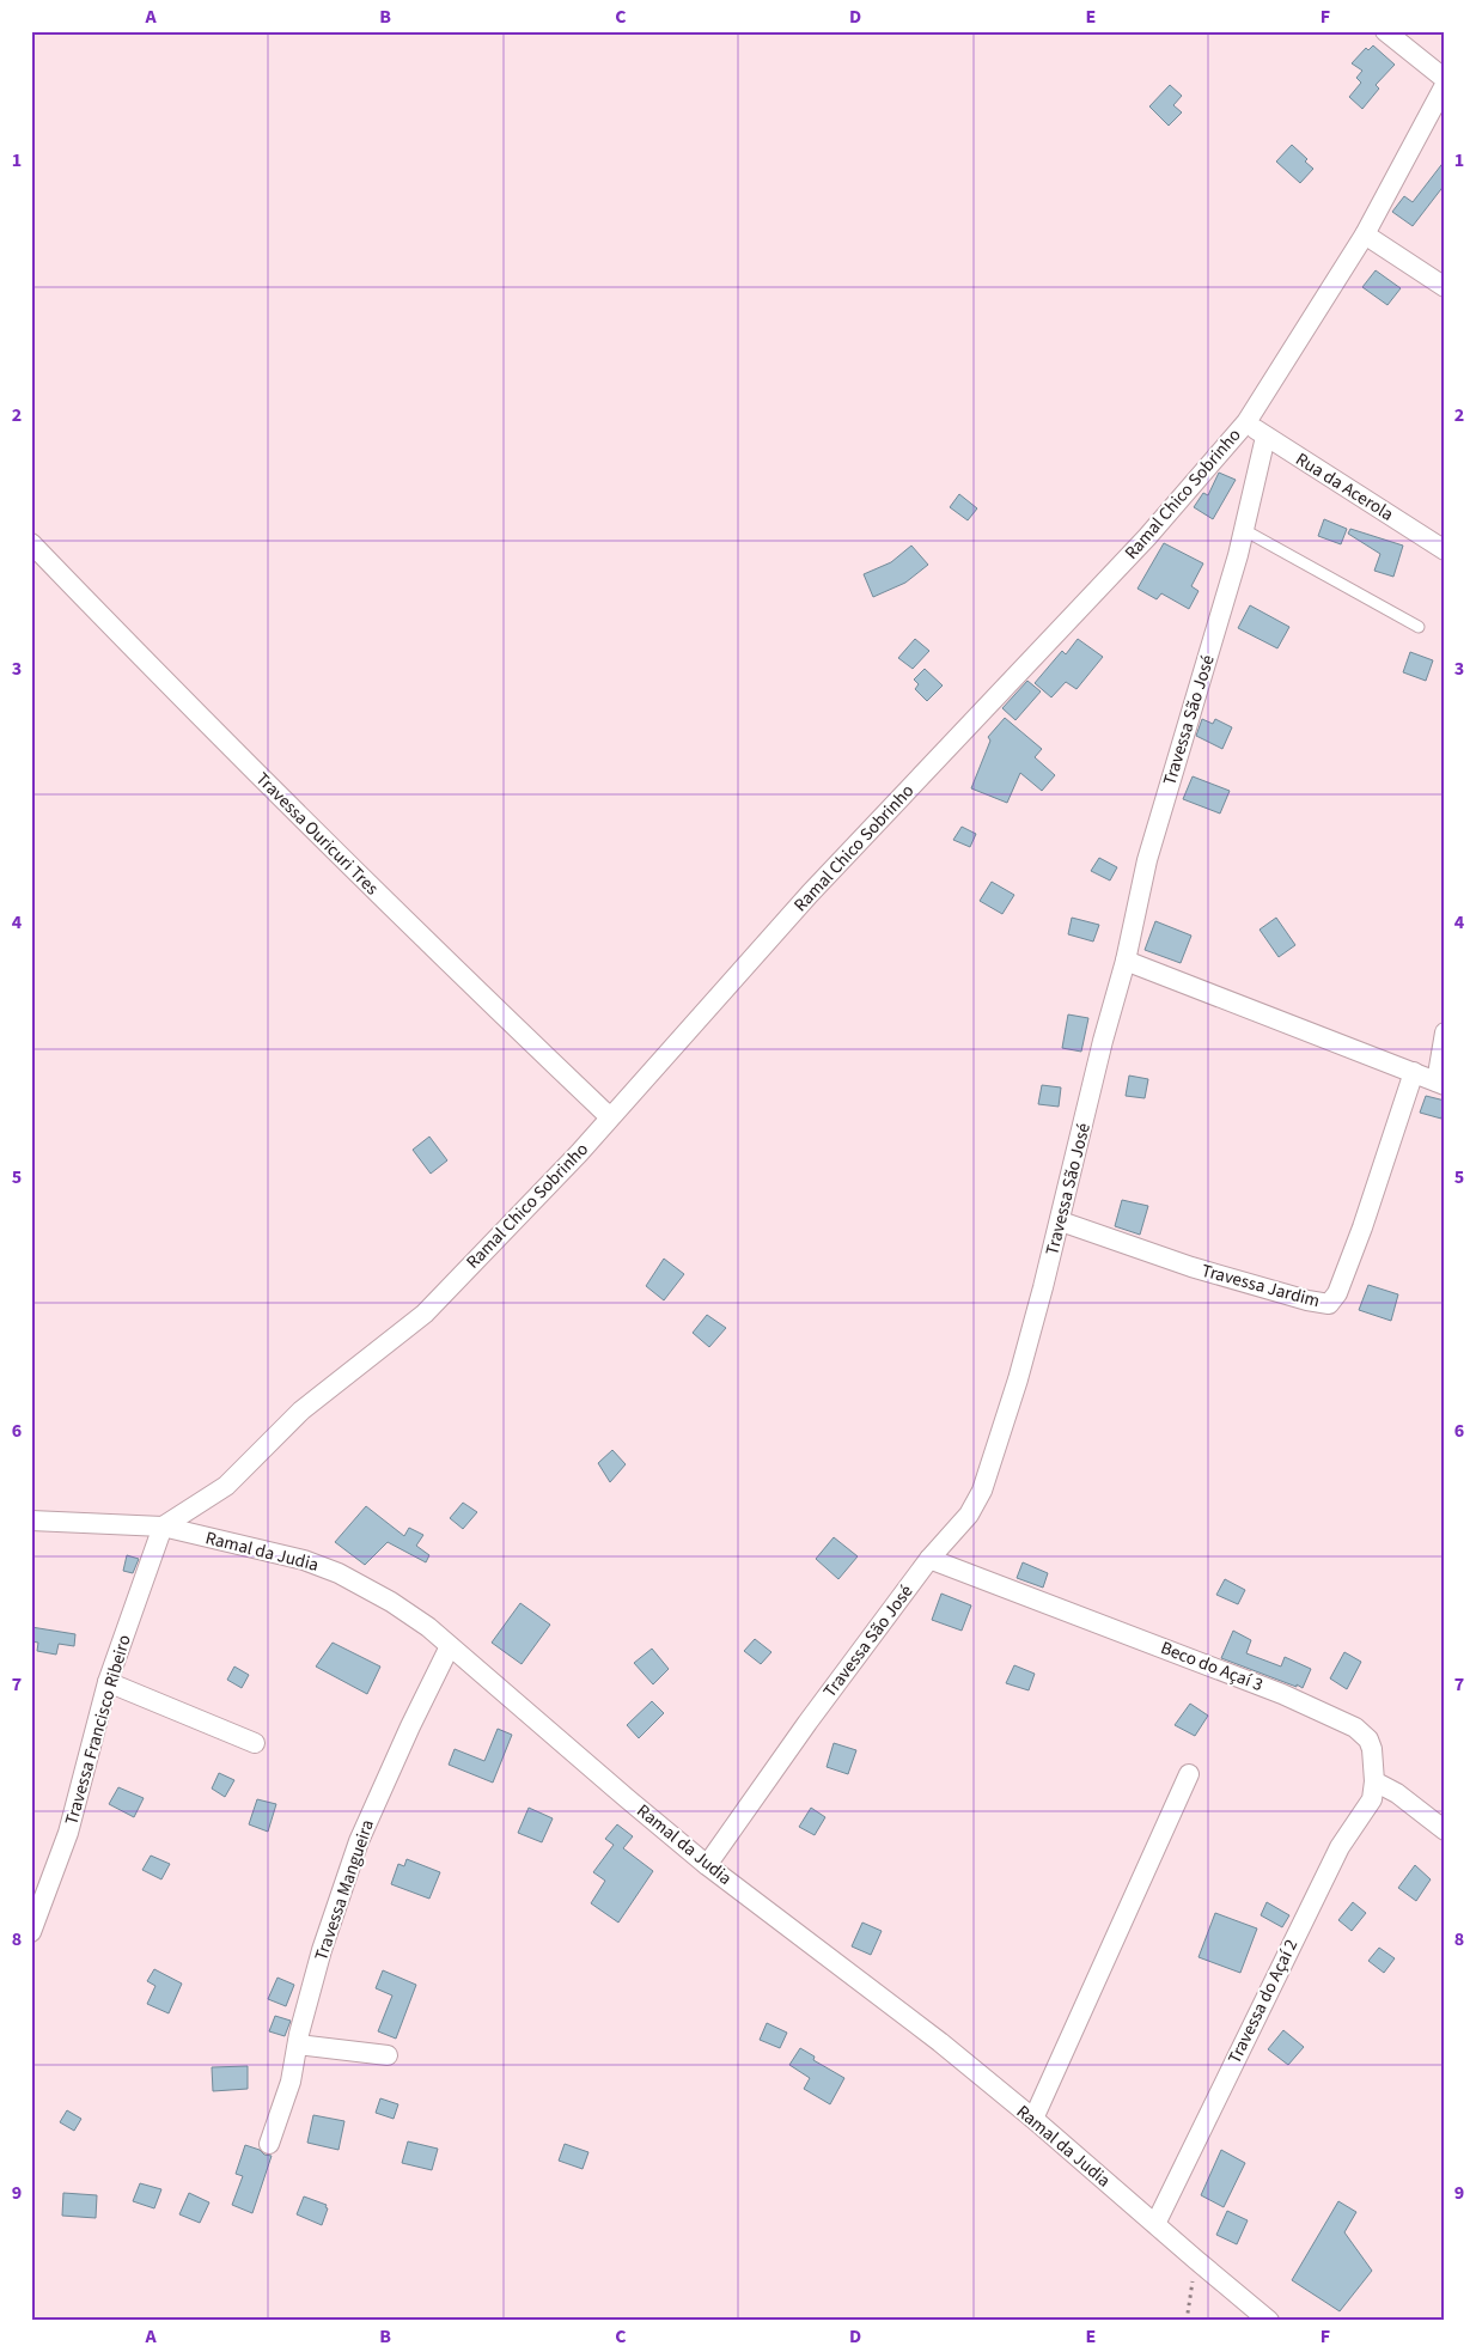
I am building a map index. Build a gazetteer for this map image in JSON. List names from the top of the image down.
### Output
{
  "streets": {
    "street": [
      "Rua da Acerola",
      "Ramal Chico Sobrinho",
      "Travessa São José",
      "Travessa Ouricuri Tres",
      "Travessa Jardim",
      "Ramal da Judia",
      "Beco do Açaí 3",
      "Travessa Francisco Ribeiro",
      "Travessa Mangueira",
      "Travessa do Açaí 2"
    ]
  },
  "crossings": [
    ["Rua da Acerola", "Ramal Chico Sobrinho"],
    ["Rua da Acerola", "Travessa São José"],
    ["Ramal Chico Sobrinho", "Travessa Ouricuri Tres"],
    ["Ramal Chico Sobrinho", "Ramal da Judia"],
    ["Ramal Chico Sobrinho", "Travessa Francisco Ribeiro"],
    ["Travessa São José", "Travessa Jardim"],
    ["Travessa São José", "Ramal da Judia"],
    ["Travessa São José", "Beco do Açaí 3"],
    ["Ramal da Judia", "Travessa Francisco Ribeiro"],
    ["Ramal da Judia", "Travessa Mangueira"],
    ["Ramal da Judia", "Travessa do Açaí 2"],
    ["Beco do Açaí 3", "Travessa do Açaí 2"]
  ],
  "grid": {
    "columns": [
      "A",
      "B",
      "C",
      "D",
      "E",
      "F"
    ],
    "rows": [
      "1",
      "2",
      "3",
      "4",
      "5",
      "6",
      "7",
      "8",
      "9"
    ]
  }
}
